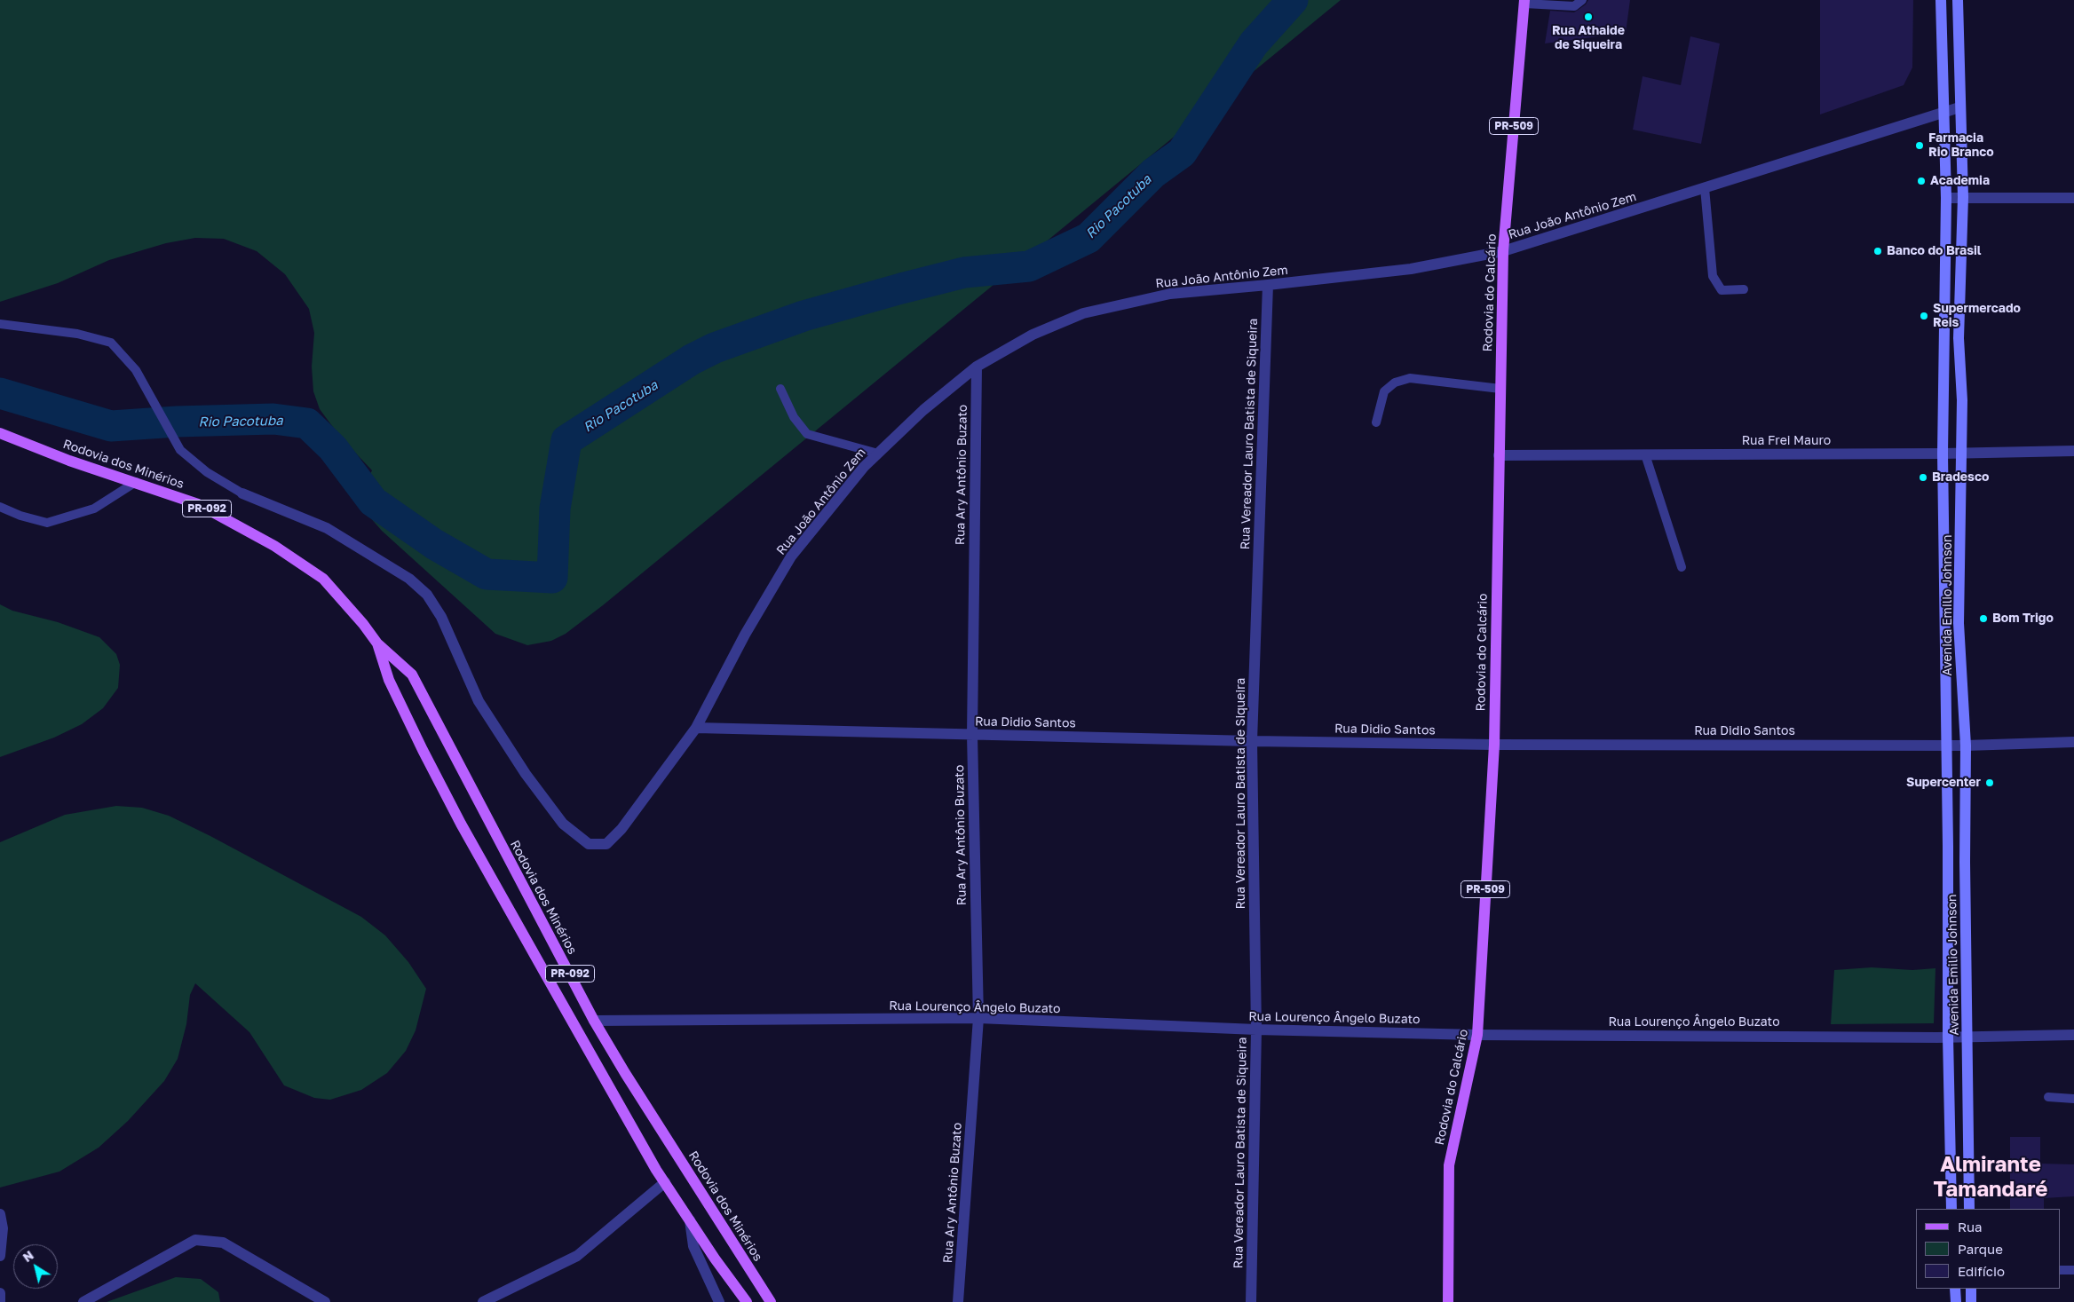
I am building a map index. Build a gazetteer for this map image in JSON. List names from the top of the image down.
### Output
{
  "streets": {
    "main road": [
      "PR-509",
      "Rodovia do Calcário",
      "Rodovia dos Minérios",
      "PR-092",
      "Avenida Emilio Johnson"
    ],
    "street": [
      "Rua João Antônio Zem",
      "Rua Vereador Lauro Batista de Siqueira",
      "Rua Frei Mauro",
      "Rua Ary Antônio Buzato",
      "Rua Didio Santos",
      "Rua Lourenço Ângelo Buzato"
    ]
  },
  "crossings": [
    ["Rua João Antônio Zem", "Rodovia do Calcário"],
    ["Rua João Antônio Zem", "Rua Vereador Lauro Batista de Siqueira"],
    ["Rua João Antônio Zem", "Rua Ary Antônio Buzato"],
    ["Rua João Antônio Zem", "Avenida Emilio Johnson"],
    ["Rua João Antônio Zem", "Rua Didio Santos"],
    ["Rodovia do Calcário", "Rua Frei Mauro"],
    ["Rodovia do Calcário", "Rua Didio Santos"],
    ["Rodovia do Calcário", "Rua Lourenço Ângelo Buzato"],
    ["Rua Vereador Lauro Batista de Siqueira", "Rua Didio Santos"],
    ["Rua Vereador Lauro Batista de Siqueira", "Rua Lourenço Ângelo Buzato"],
    ["Rua Frei Mauro", "Avenida Emilio Johnson"],
    ["Rodovia dos Minérios", "Rua Lourenço Ângelo Buzato"],
    ["Rua Ary Antônio Buzato", "Rua Didio Santos"],
    ["Rua Ary Antônio Buzato", "Rua Lourenço Ângelo Buzato"],
    ["Avenida Emilio Johnson", "Rua Didio Santos"],
    ["Avenida Emilio Johnson", "Rua Lourenço Ângelo Buzato"]
  ],
  "districts": ["Almirante Tamandaré"],
  "water": ["Rio Pacotuba"],
  "places": [
    "Rua Athaide de Siqueira",
    "Farmacia Rio Branco",
    "Academia",
    "Banco do Brasil",
    "Supermercado Reis",
    "Bradesco",
    "Bom Trigo",
    "Supercenter"
  ],
  "legend": ["Rua", "Parque", "Edifício"],
  "north": "top left"
}
